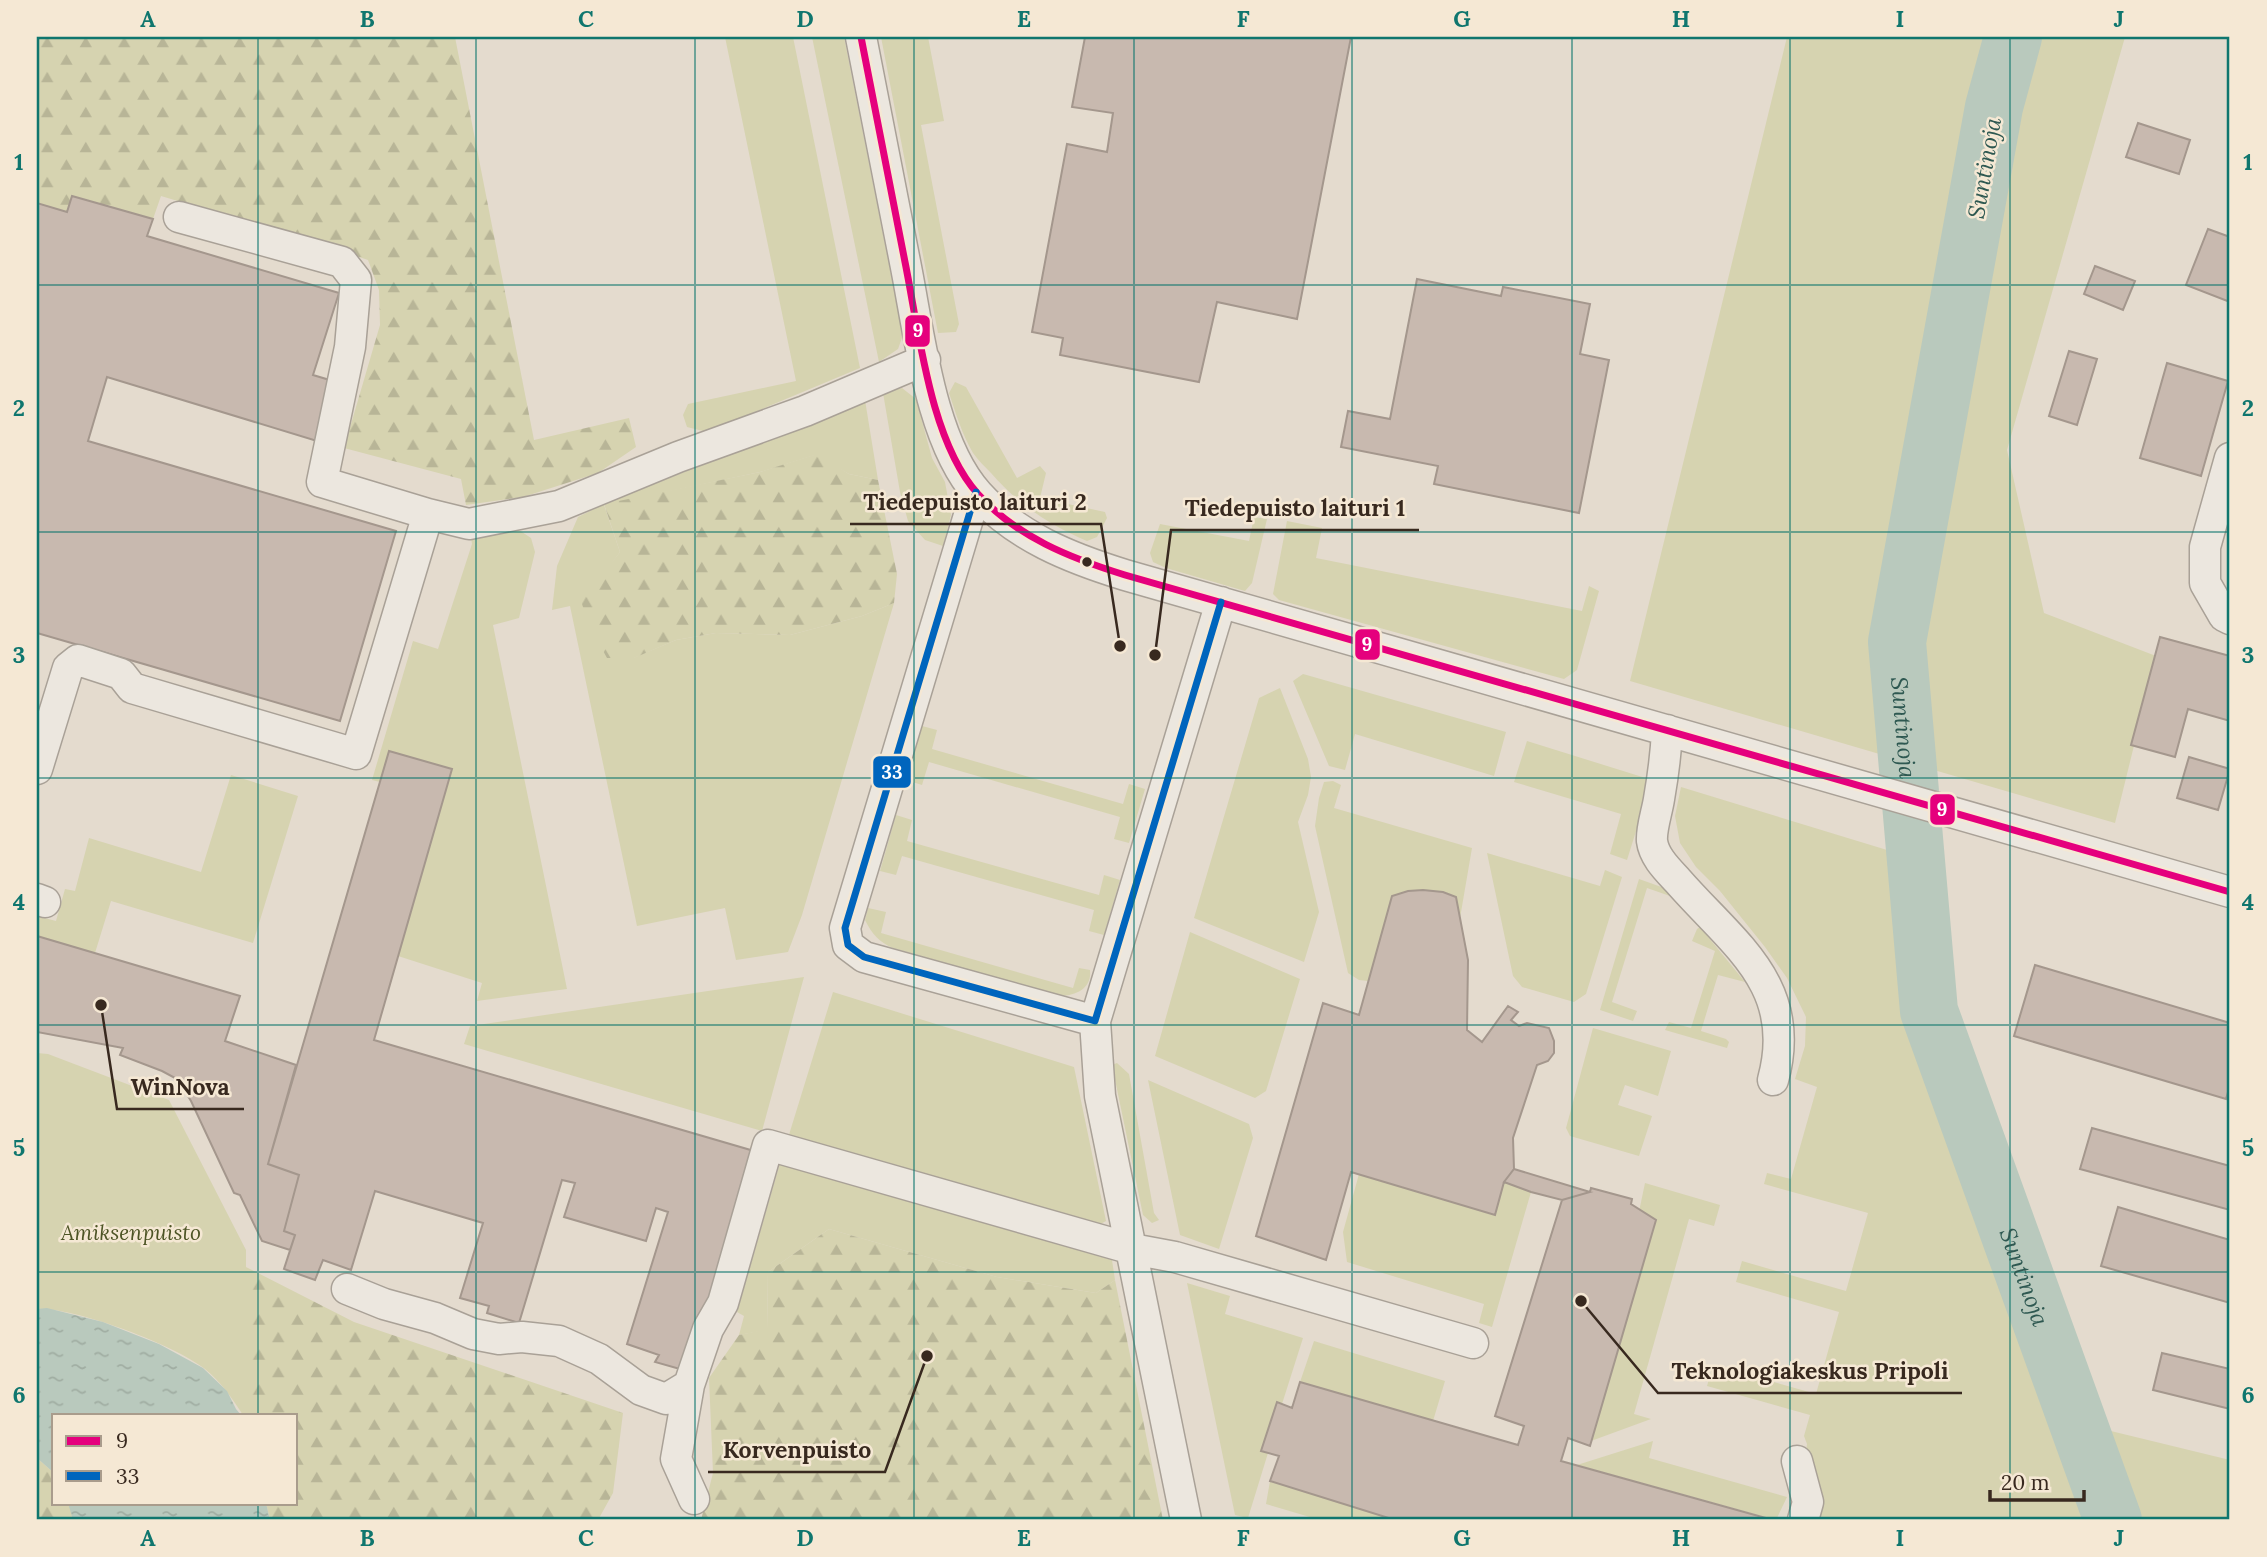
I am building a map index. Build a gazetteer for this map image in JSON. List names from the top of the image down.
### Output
{
  "water": ["Suntinoja"],
  "parks": ["Amiksenpuisto"],
  "places": [
    "Tiedepuisto laituri 2",
    "Tiedepuisto laituri 1",
    "WinNova",
    "Teknologiakeskus Pripoli",
    "Korvenpuisto"
  ],
  "lines": ["transit line 9", "transit line 33"],
  "legend": ["9", "33"],
  "scale_bar": "20 m",
  "grid": {
    "columns": [
      "A",
      "B",
      "C",
      "D",
      "E",
      "F",
      "G",
      "H",
      "I",
      "J"
    ],
    "rows": [
      "1",
      "2",
      "3",
      "4",
      "5",
      "6"
    ]
  }
}
